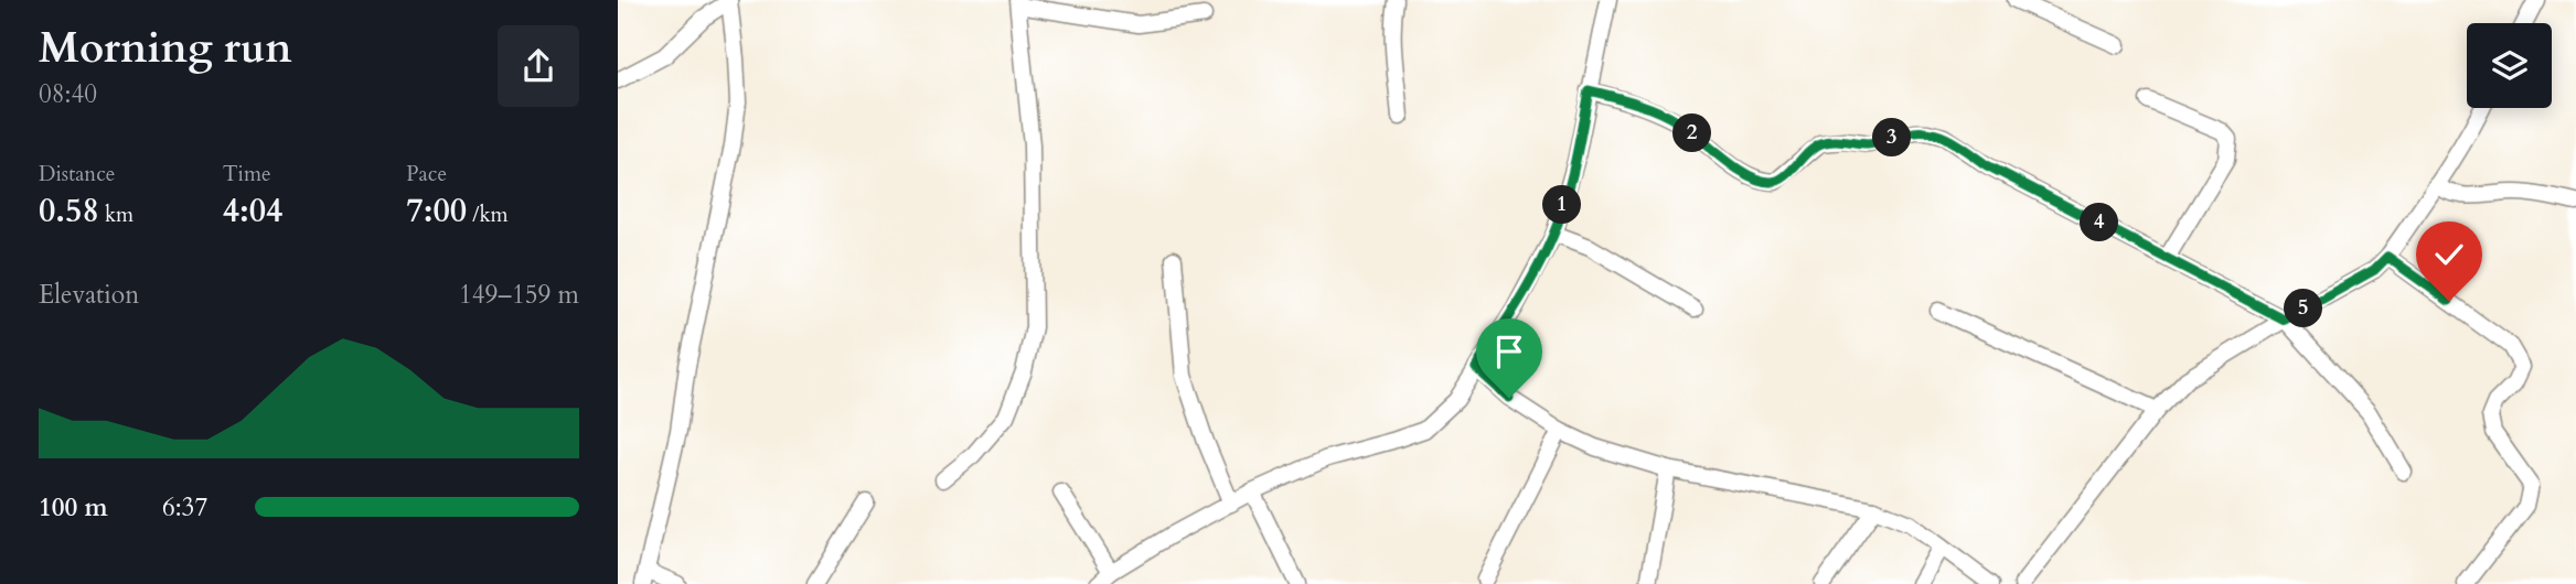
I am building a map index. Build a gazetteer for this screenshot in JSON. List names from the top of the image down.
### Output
{
  "page": {
    "heading": ["Morning run", "08:40"],
    "pins": [
      "2",
      "3",
      "1",
      "4",
      "5"
    ],
    "stats": [
      ["Distance", "0.58 km"],
      ["Time", "4:04"],
      ["Pace", "7:00 /km"]
    ],
    "chart": ["Elevation", "149–159 m"],
    "list": [
      {
        "name": "100 m",
        "note": "6:37"
      }
    ]
  }
}
